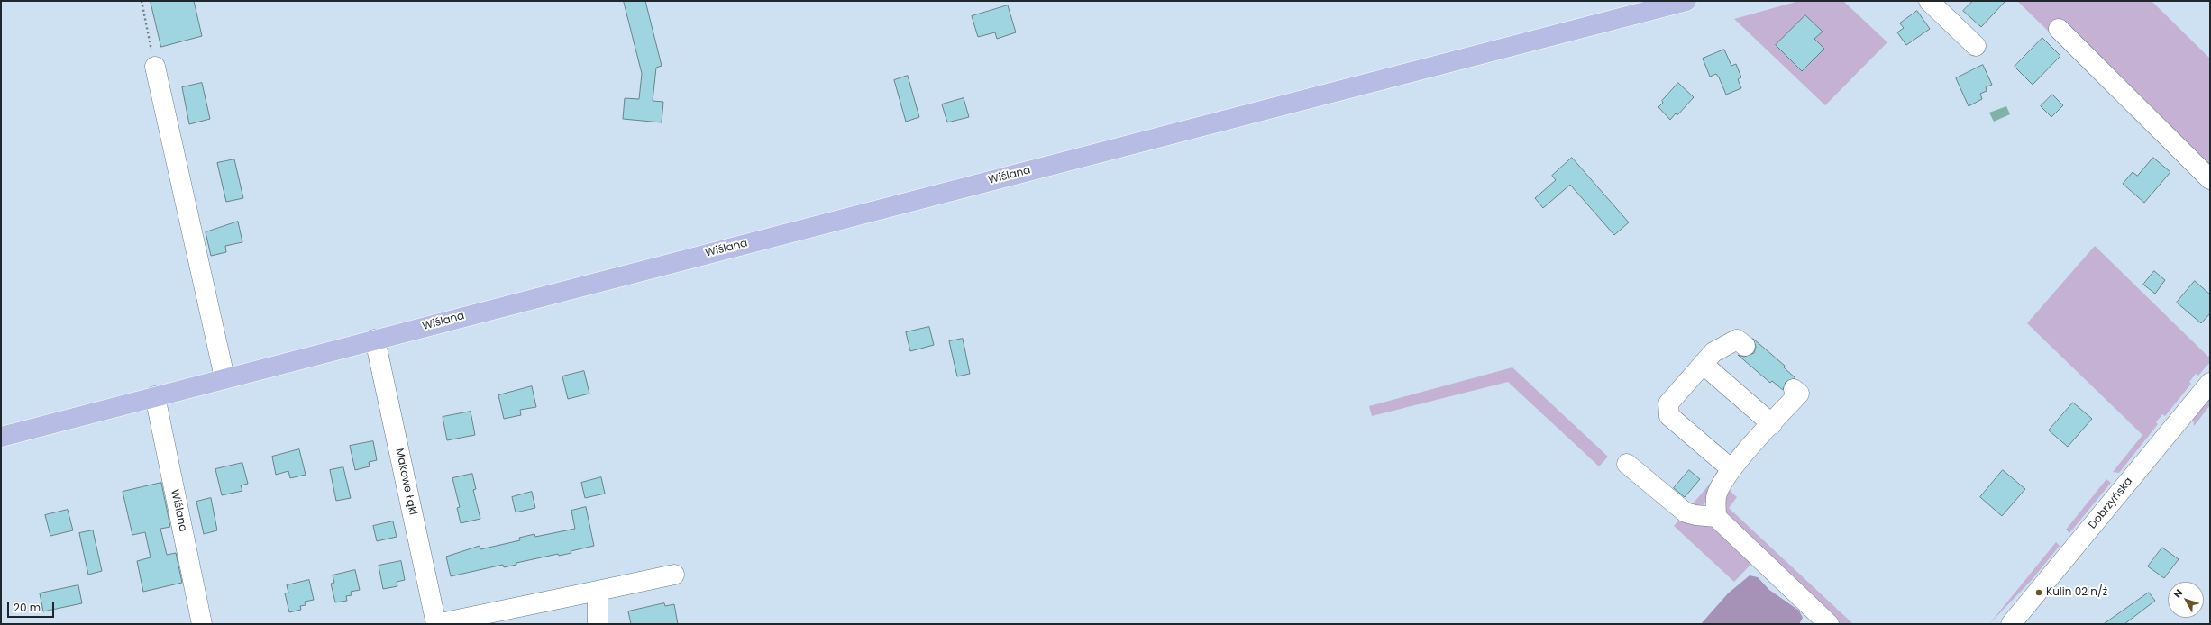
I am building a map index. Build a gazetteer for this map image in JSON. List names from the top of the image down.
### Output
{
  "streets": {
    "main road": ["Wiślana"],
    "street": ["Makowe Łąki", "Dobrzyńska"]
  },
  "crossings": [
    ["Wiślana", "Makowe Łąki"]
  ],
  "places": ["Kulin 02 n/ż"],
  "scale_bar": "20 m",
  "north": "top left"
}
